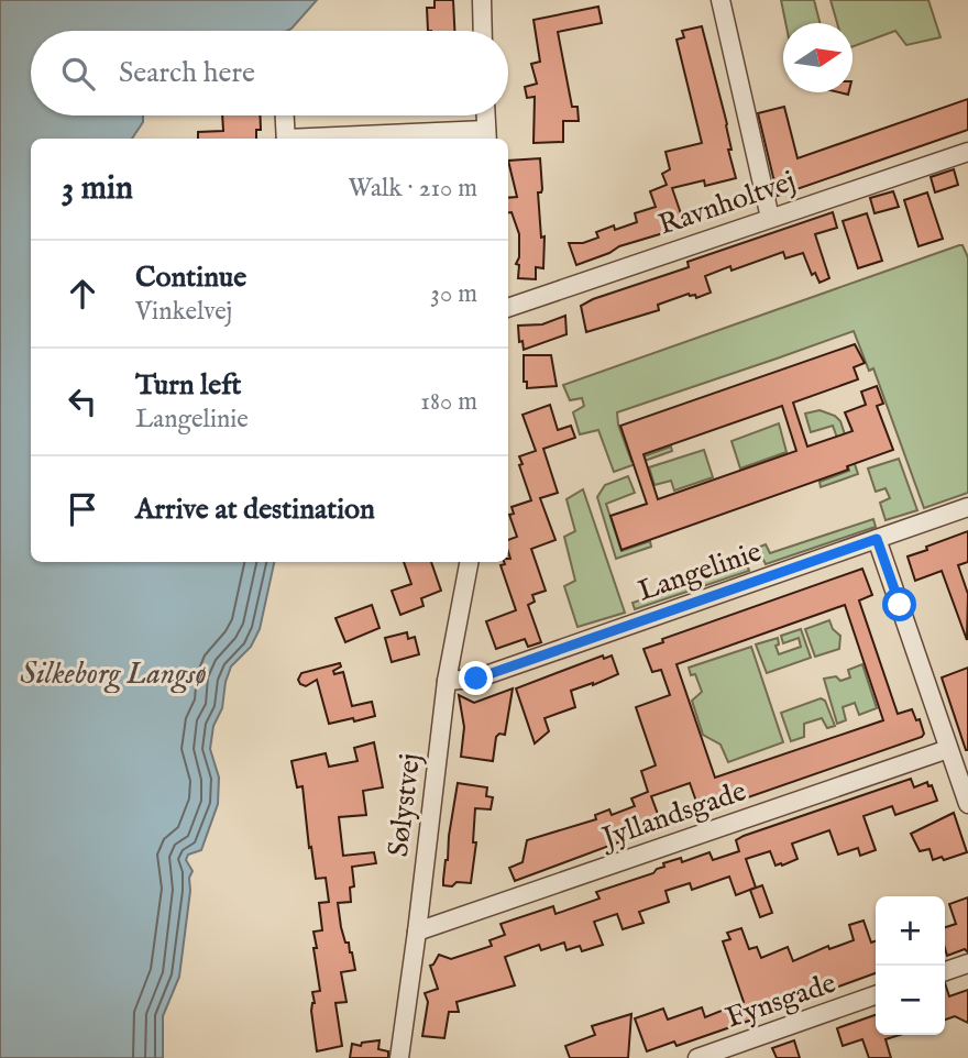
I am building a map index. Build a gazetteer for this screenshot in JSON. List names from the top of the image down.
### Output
{
  "streets": {
    "street": [
      "Ravnholtvej",
      "Langelinie",
      "Sølystvej",
      "Jyllandsgade",
      "Fynsgade"
    ]
  },
  "crossings": [
    ["Langelinie", "Sølystvej"],
    ["Sølystvej", "Jyllandsgade"]
  ],
  "water": ["Silkeborg Langsø"],
  "north": "right",
  "page": {
    "search": "Search here",
    "heading": ["3 min", "Walk · 210 m"],
    "list": [
      ["Continue", "Vinkelvej", "30 m"],
      ["Turn left", "Langelinie", "180 m"],
      "Arrive at destination"
    ],
    "map_buttons": ["+", "−"]
  }
}
